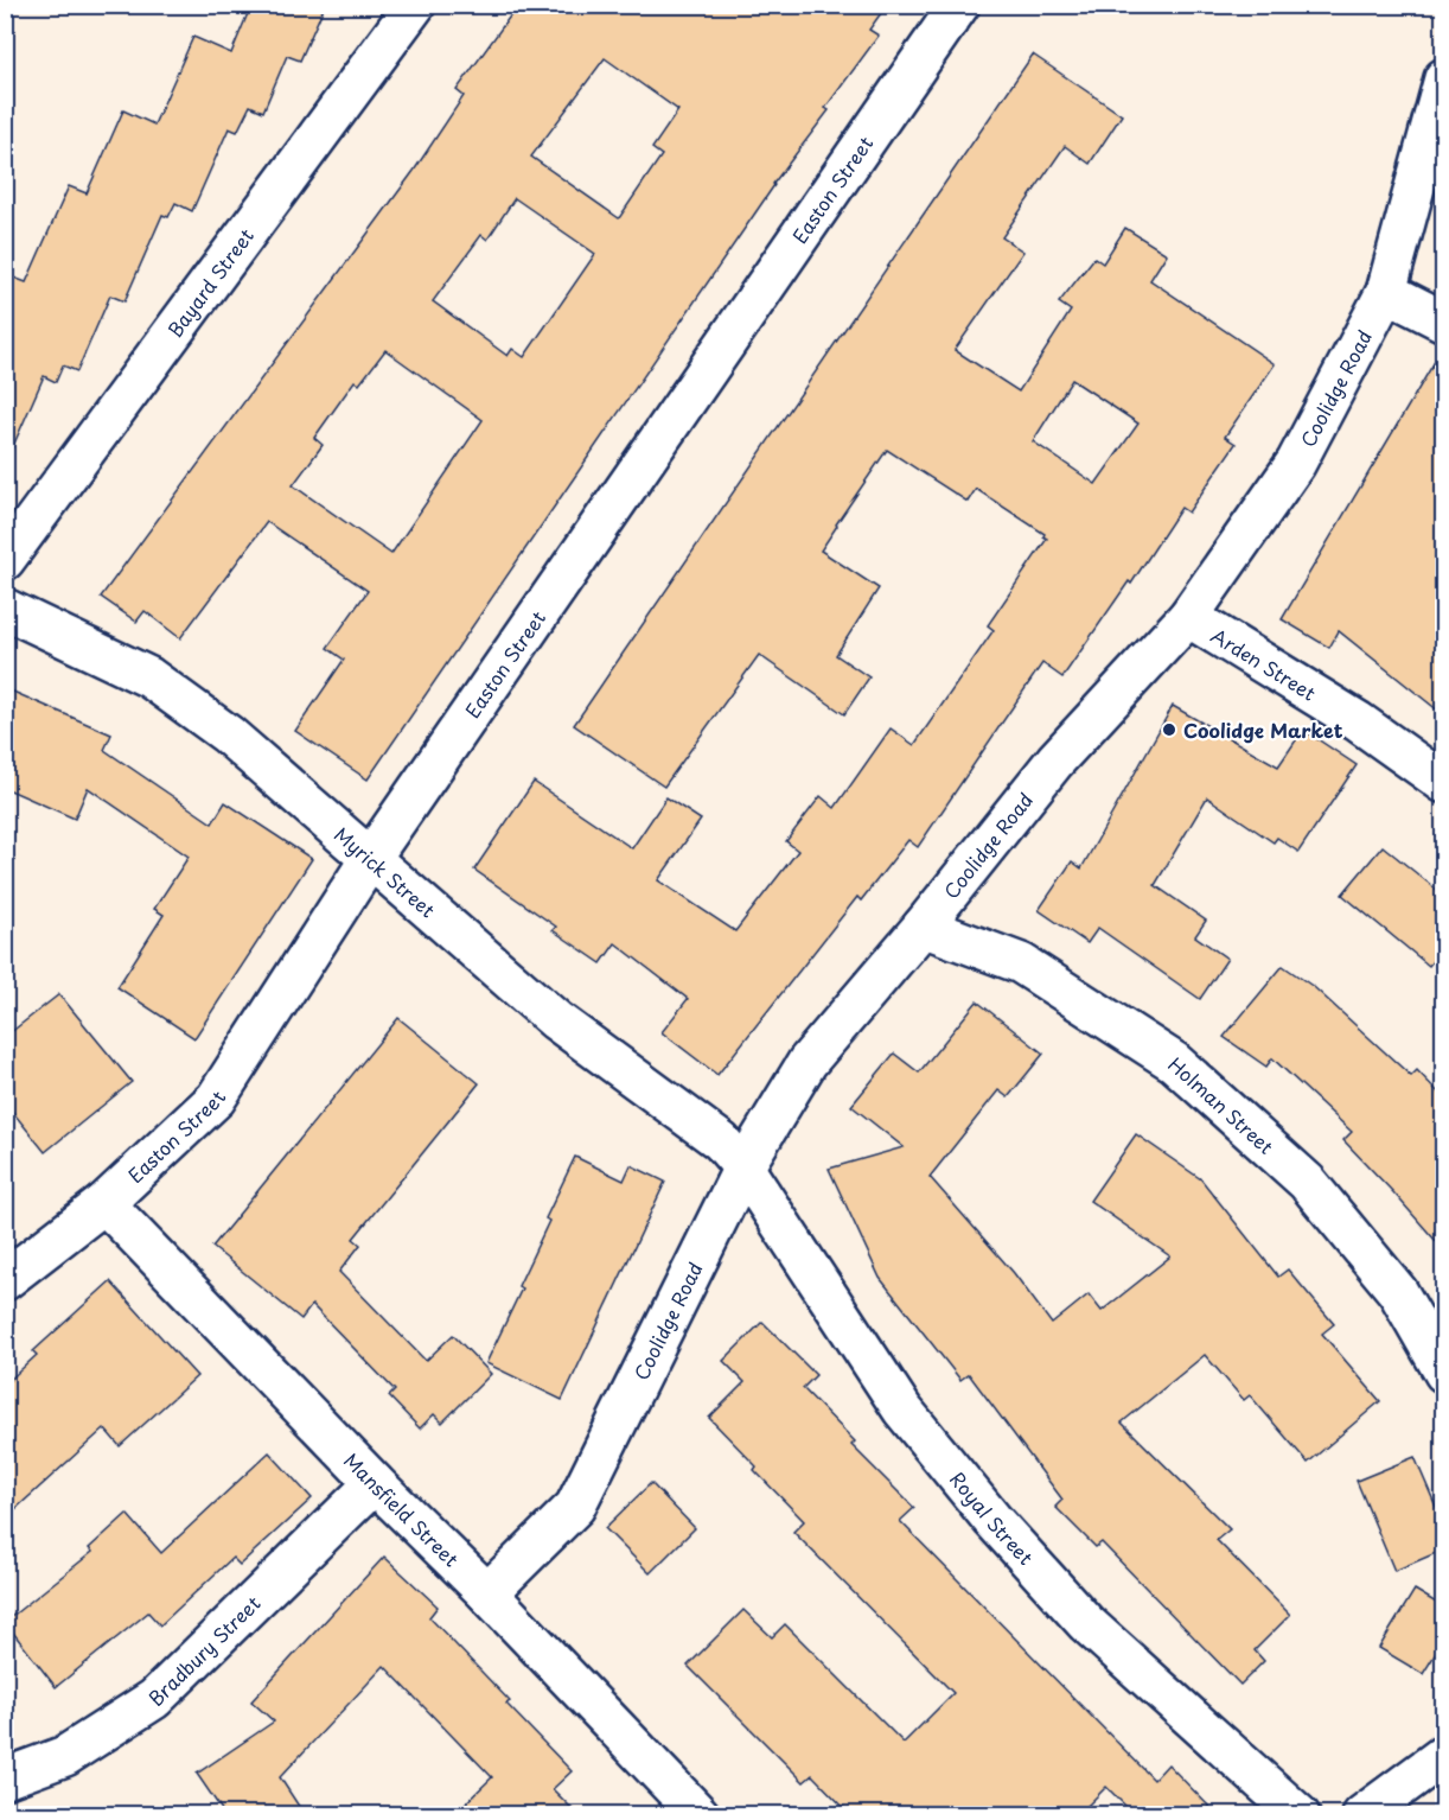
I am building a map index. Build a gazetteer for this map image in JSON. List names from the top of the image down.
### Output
{
  "streets": {
    "street": [
      "Easton Street",
      "Bayard Street",
      "Coolidge Road",
      "Arden Street",
      "Myrick Street",
      "Holman Street",
      "Mansfield Street",
      "Royal Street",
      "Bradbury Street"
    ]
  },
  "crossings": [
    ["Easton Street", "Myrick Street"],
    ["Easton Street", "Mansfield Street"],
    ["Coolidge Road", "Arden Street"],
    ["Coolidge Road", "Myrick Street"],
    ["Coolidge Road", "Holman Street"],
    ["Coolidge Road", "Mansfield Street"],
    ["Coolidge Road", "Royal Street"],
    ["Myrick Street", "Royal Street"],
    ["Mansfield Street", "Bradbury Street"]
  ],
  "places": ["Coolidge Market"]
}
